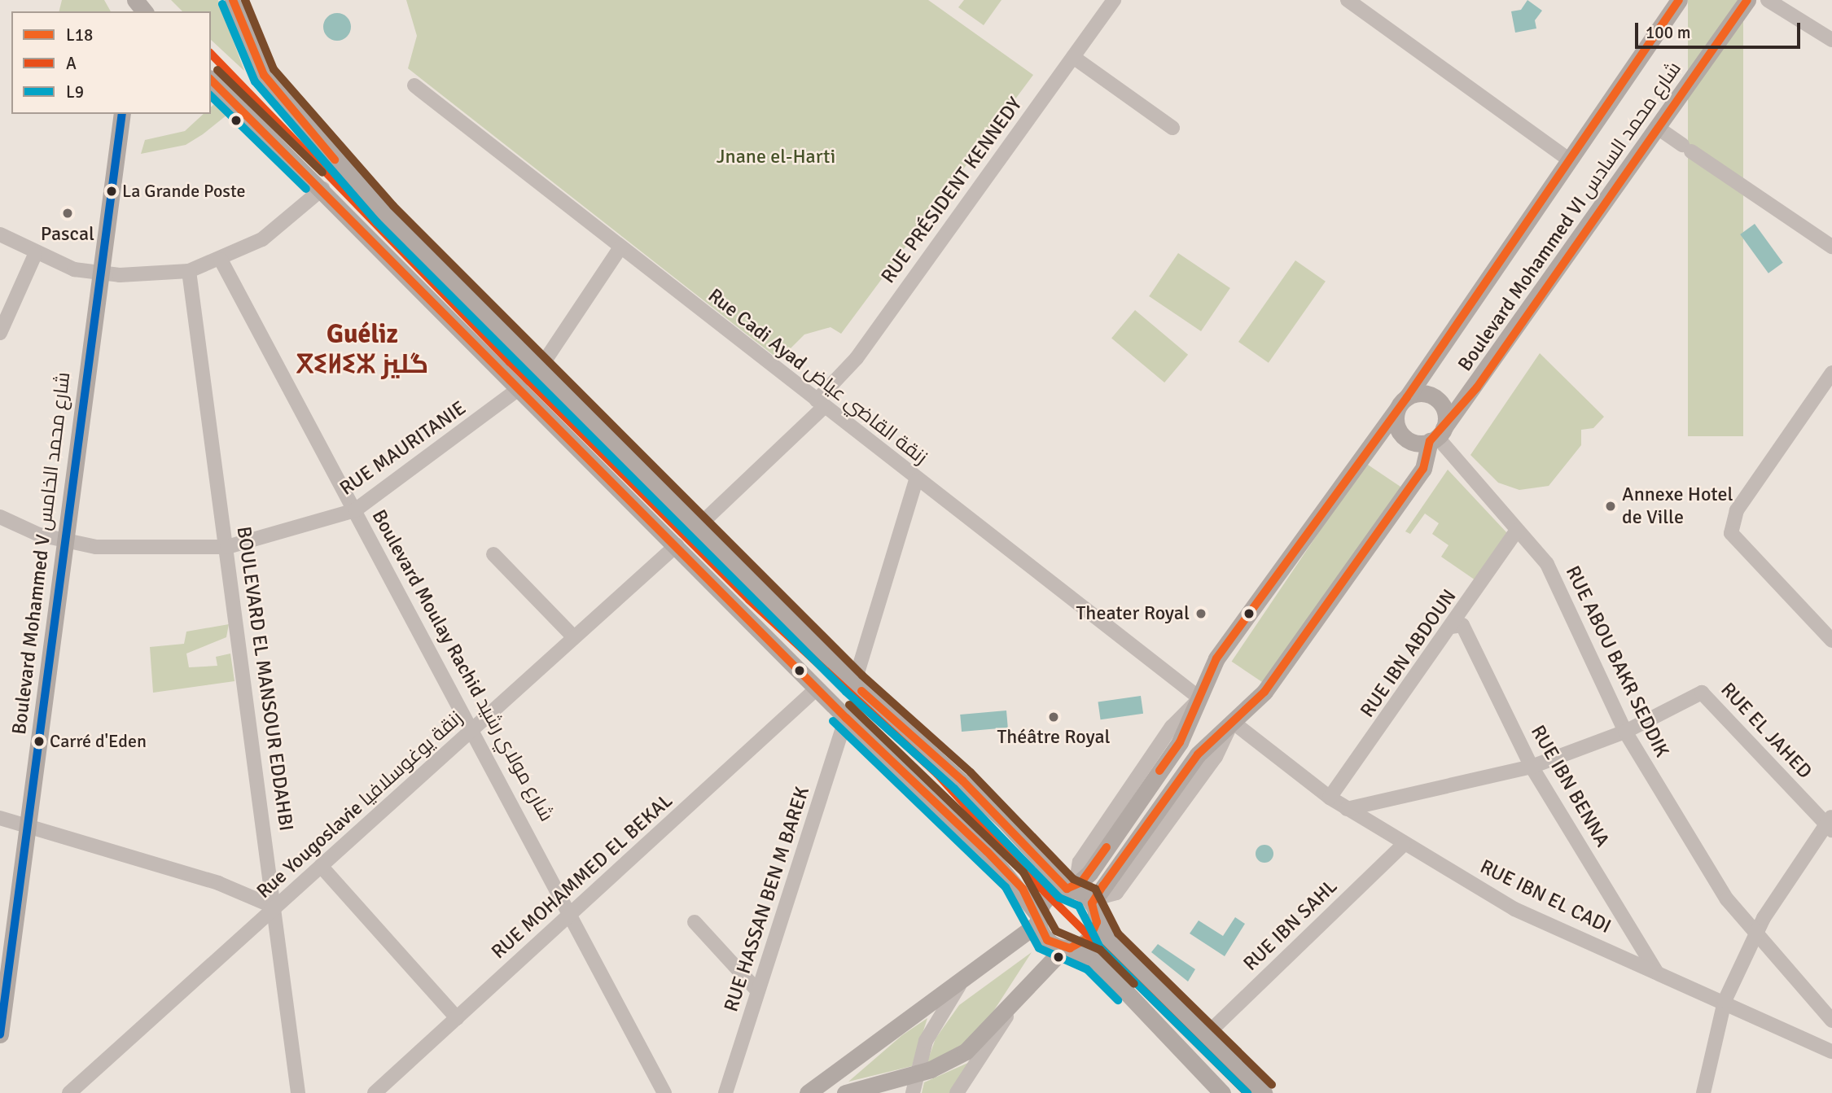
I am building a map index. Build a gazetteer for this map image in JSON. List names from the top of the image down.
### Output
{
  "streets": {
    "main road": ["Boulevard Mohammed VI شارع محمد السادس", "Boulevard Mohammed V شارع محمد الخامس"],
    "street": [
      "RUE PRÉSIDENT KENNEDY",
      "Rue Cadi Ayad زنقة القاضي عياض",
      "RUE MAURITANIE",
      "RUE IBN ABDOUN",
      "RUE ABOU BAKR SEDDIK",
      "Boulevard Moulay Rachid شارع مولاي رشيد",
      "BOULEVARD EL MANSOUR EDDAHBI",
      "RUE EL JAHED",
      "RUE IBN BENNA",
      "Rue Yougoslavie زنقة يوغوسلافيا",
      "RUE MOHAMMED EL BEKAL",
      "RUE IBN EL CADI",
      "RUE HASSAN BEN M BAREK",
      "RUE IBN SAHL"
    ]
  },
  "crossings": [
    ["RUE PRÉSIDENT KENNEDY", "Rue Cadi Ayad زنقة القاضي عياض"],
    ["Boulevard Mohammed VI شارع محمد السادس", "Rue Cadi Ayad زنقة القاضي عياض"],
    ["Boulevard Mohammed VI شارع محمد السادس", "RUE ABOU BAKR SEDDIK"],
    ["Boulevard Mohammed VI شارع محمد السادس", "RUE IBN EL CADI"],
    ["RUE MAURITANIE", "Boulevard Mohammed V شارع محمد الخامس"],
    ["RUE MAURITANIE", "Boulevard Moulay Rachid شارع مولاي رشيد"],
    ["RUE MAURITANIE", "BOULEVARD EL MANSOUR EDDAHBI"],
    ["RUE IBN ABDOUN", "RUE ABOU BAKR SEDDIK"],
    ["RUE IBN ABDOUN", "RUE IBN BENNA"],
    ["RUE IBN ABDOUN", "RUE IBN EL CADI"],
    ["RUE ABOU BAKR SEDDIK", "RUE EL JAHED"],
    ["Boulevard Moulay Rachid شارع مولاي رشيد", "Rue Yougoslavie زنقة يوغوسلافيا"],
    ["Boulevard Moulay Rachid شارع مولاي رشيد", "RUE MOHAMMED EL BEKAL"],
    ["BOULEVARD EL MANSOUR EDDAHBI", "Rue Yougoslavie زنقة يوغوسلافيا"],
    ["RUE IBN BENNA", "RUE IBN EL CADI"],
    ["RUE IBN EL CADI", "RUE IBN SAHL"]
  ],
  "districts": ["Guéliz ⴳⵉⵍⵉⵣ گليز"],
  "parks": ["Jnane el-Harti"],
  "places": [
    "La Grande Poste",
    "Pascal",
    "Annexe Hotel de Ville",
    "Theater Royal",
    "Théâtre Royal",
    "Carré d'Eden"
  ],
  "lines": ["transit line L18", "transit line L9", "transit line A"],
  "legend": ["L18", "A", "L9"],
  "scale_bar": "100 m"
}
